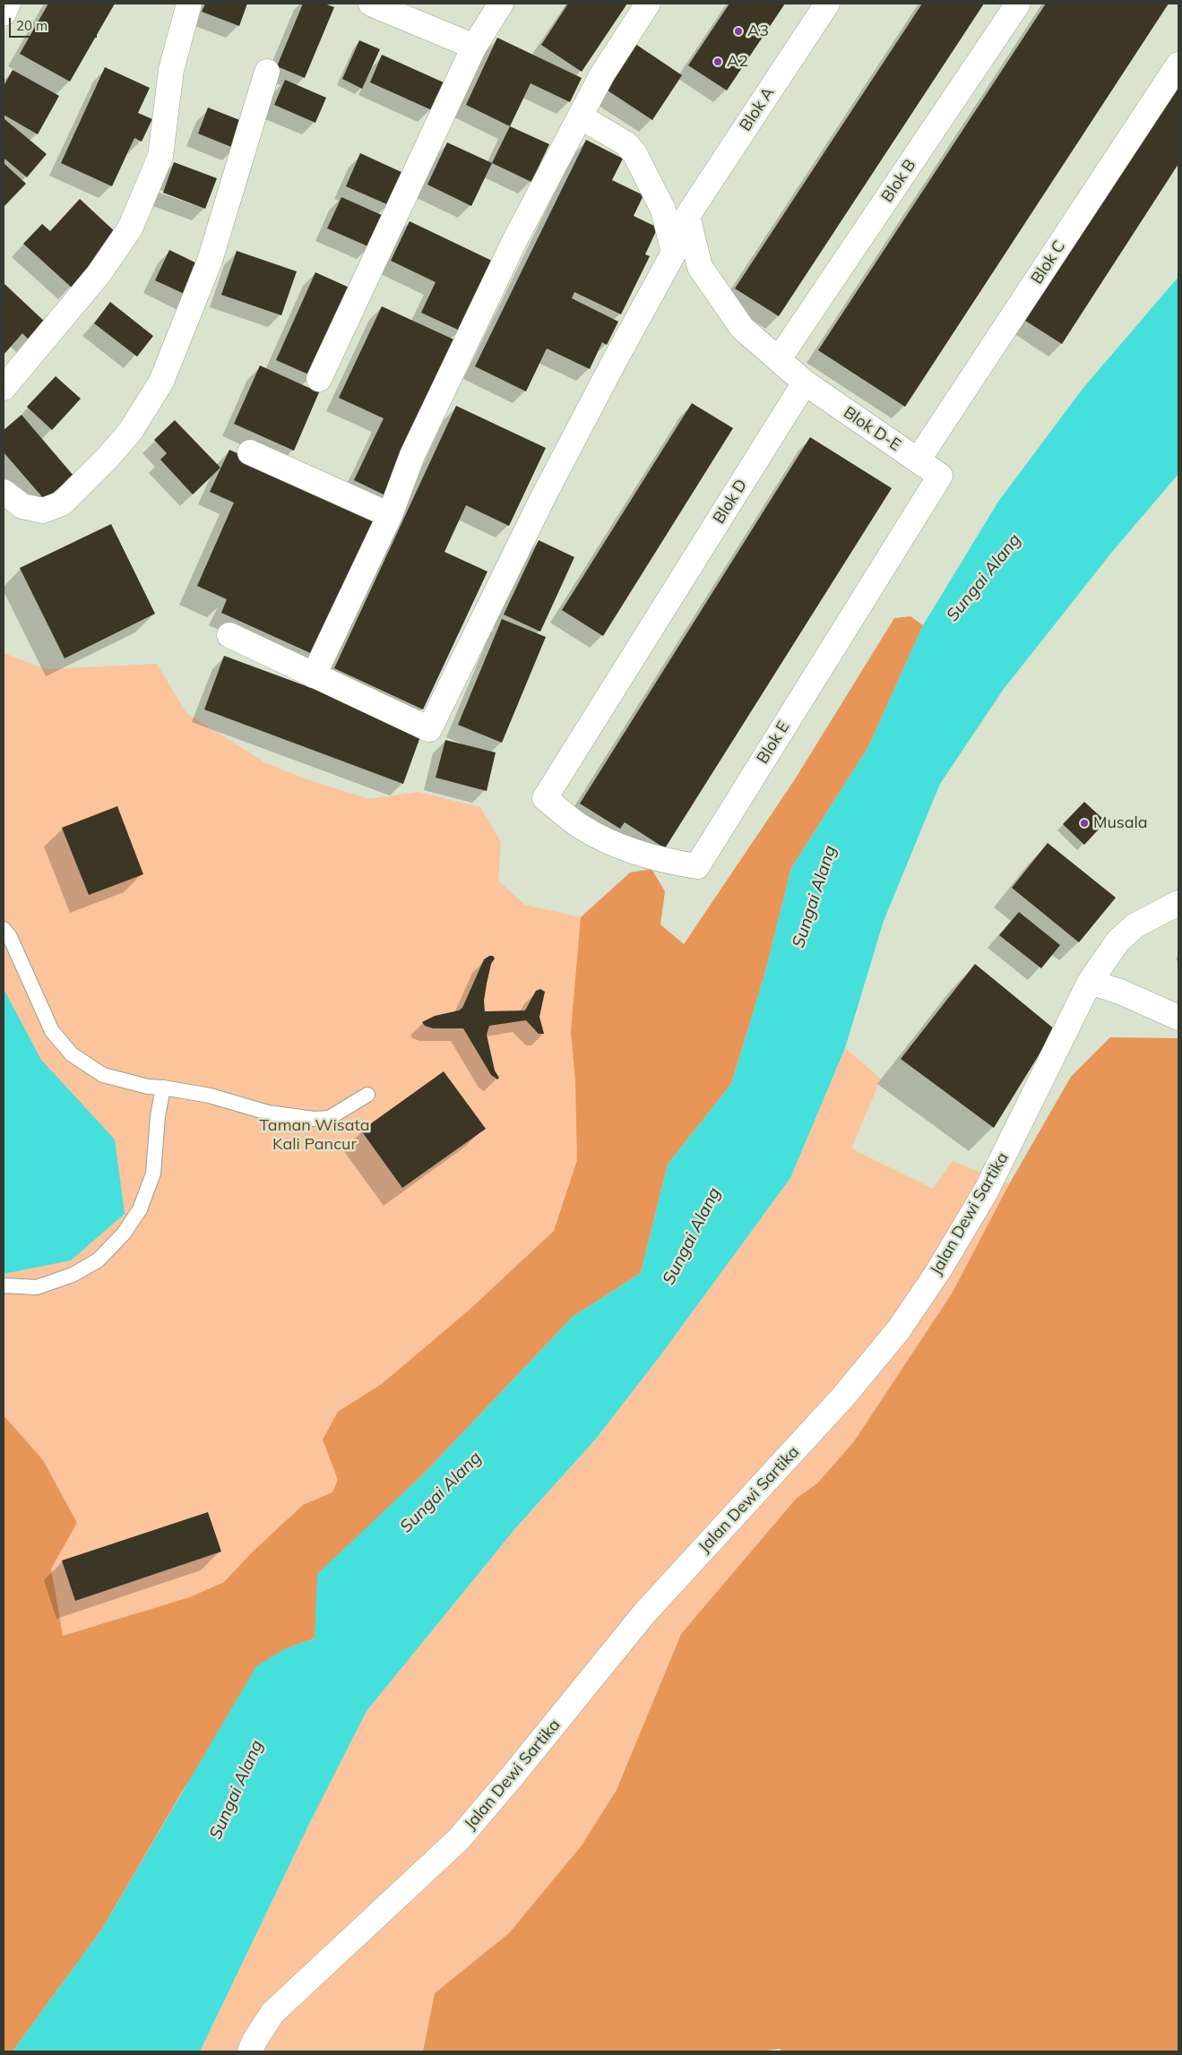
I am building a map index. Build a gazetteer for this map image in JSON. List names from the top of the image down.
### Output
{
  "streets": {
    "street": [
      "Blok A",
      "Blok B",
      "Blok C",
      "Blok D-E",
      "Blok D",
      "Blok E",
      "Jalan Dewi Sartika"
    ]
  },
  "crossings": [
    ["Blok A", "Blok B"],
    ["Blok C", "Blok D-E"],
    ["Blok D-E", "Blok D"],
    ["Blok D-E", "Blok E"],
    ["Blok D", "Blok E"]
  ],
  "water": ["Sungai Alang"],
  "parks": ["Taman Wisata Kali Pancur"],
  "places": ["A3", "A2", "Musala"],
  "scale_bar": "20 m"
}
